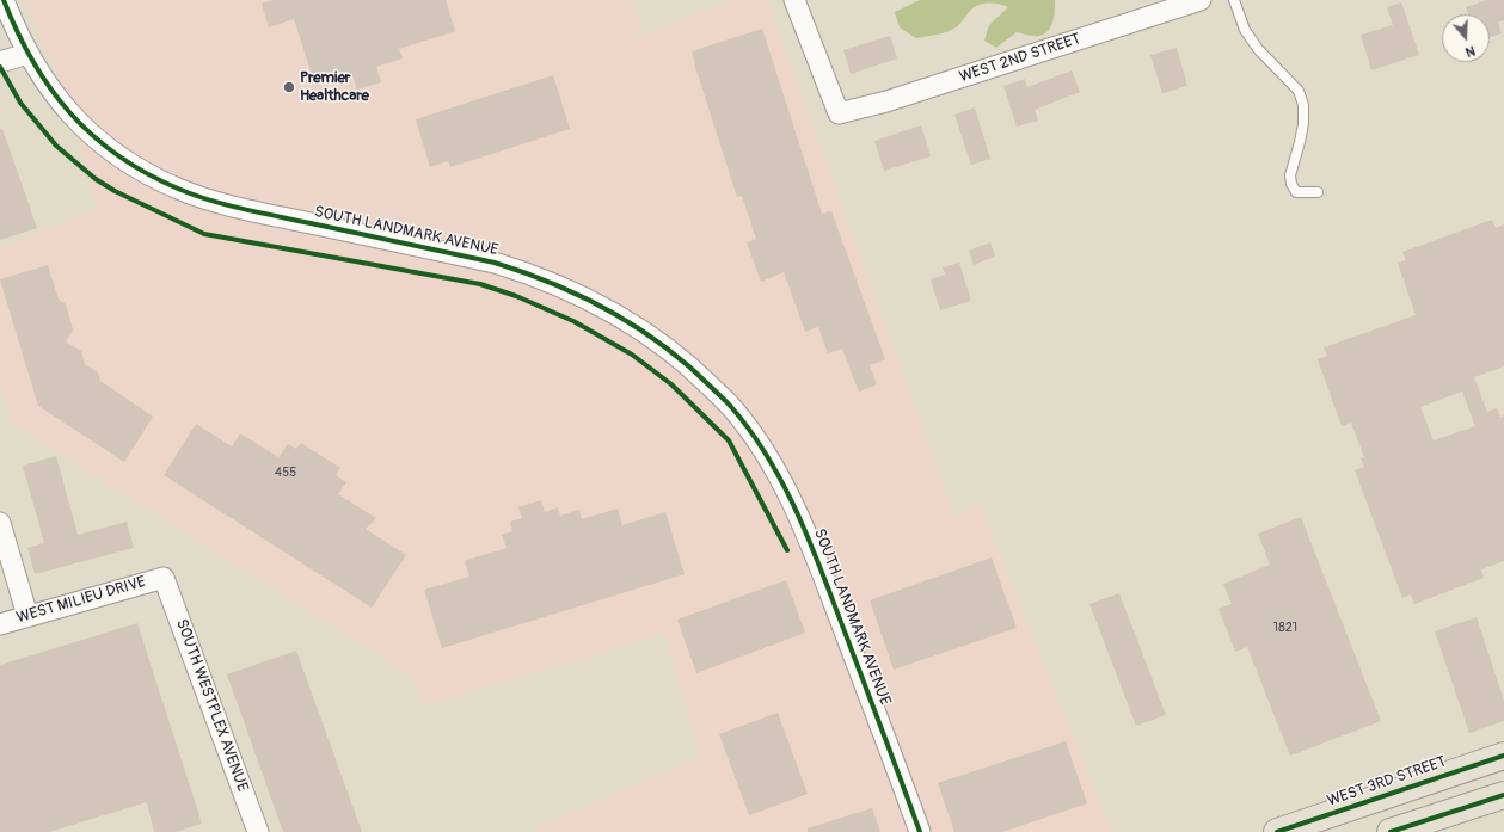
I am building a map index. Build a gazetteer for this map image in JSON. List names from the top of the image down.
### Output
{
  "streets": {
    "main road": ["WEST 3RD STREET"],
    "street": [
      "WEST 2ND STREET",
      "SOUTH LANDMARK AVENUE",
      "WEST MILIEU DRIVE",
      "SOUTH WESTPLEX AVENUE"
    ]
  },
  "crossings": [
    ["WEST MILIEU DRIVE", "SOUTH WESTPLEX AVENUE"]
  ],
  "places": ["Premier Healthcare"],
  "house_numbers": ["455", "1821"],
  "north": "bottom"
}
